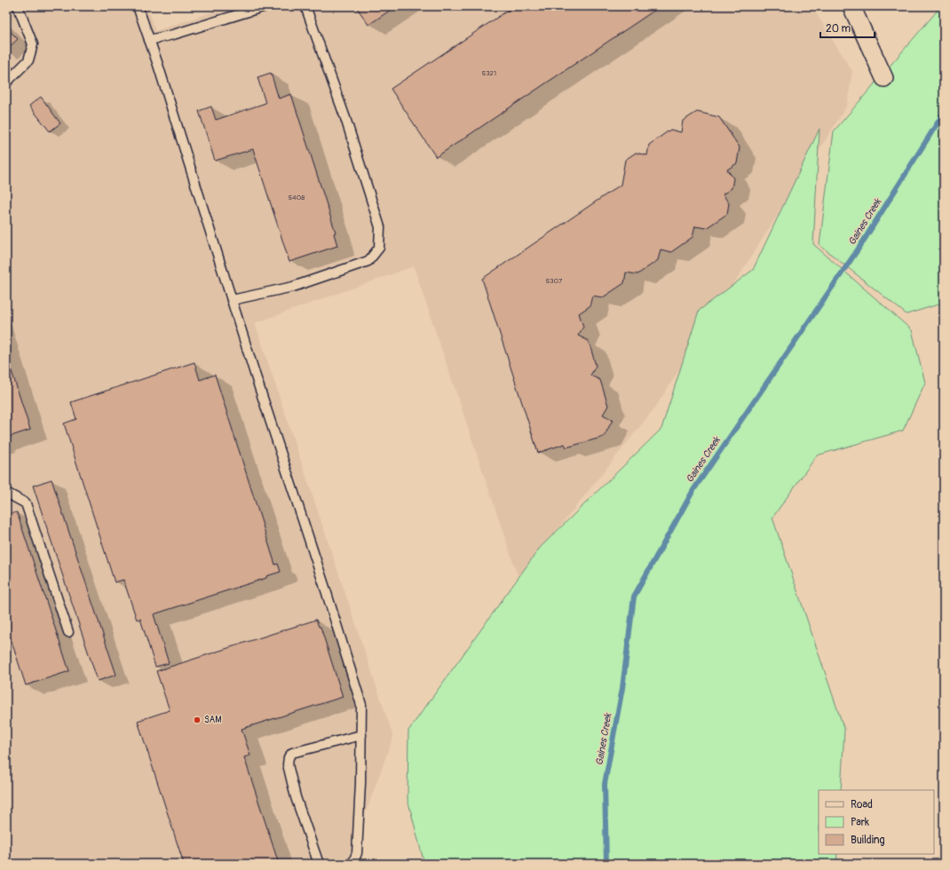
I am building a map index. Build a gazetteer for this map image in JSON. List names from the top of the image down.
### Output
{
  "water": ["Gaines Creek"],
  "places": ["SAM"],
  "house_numbers": ["5321", "5408", "5307"],
  "legend": ["Road", "Park", "Building"],
  "scale_bar": "20 m"
}
